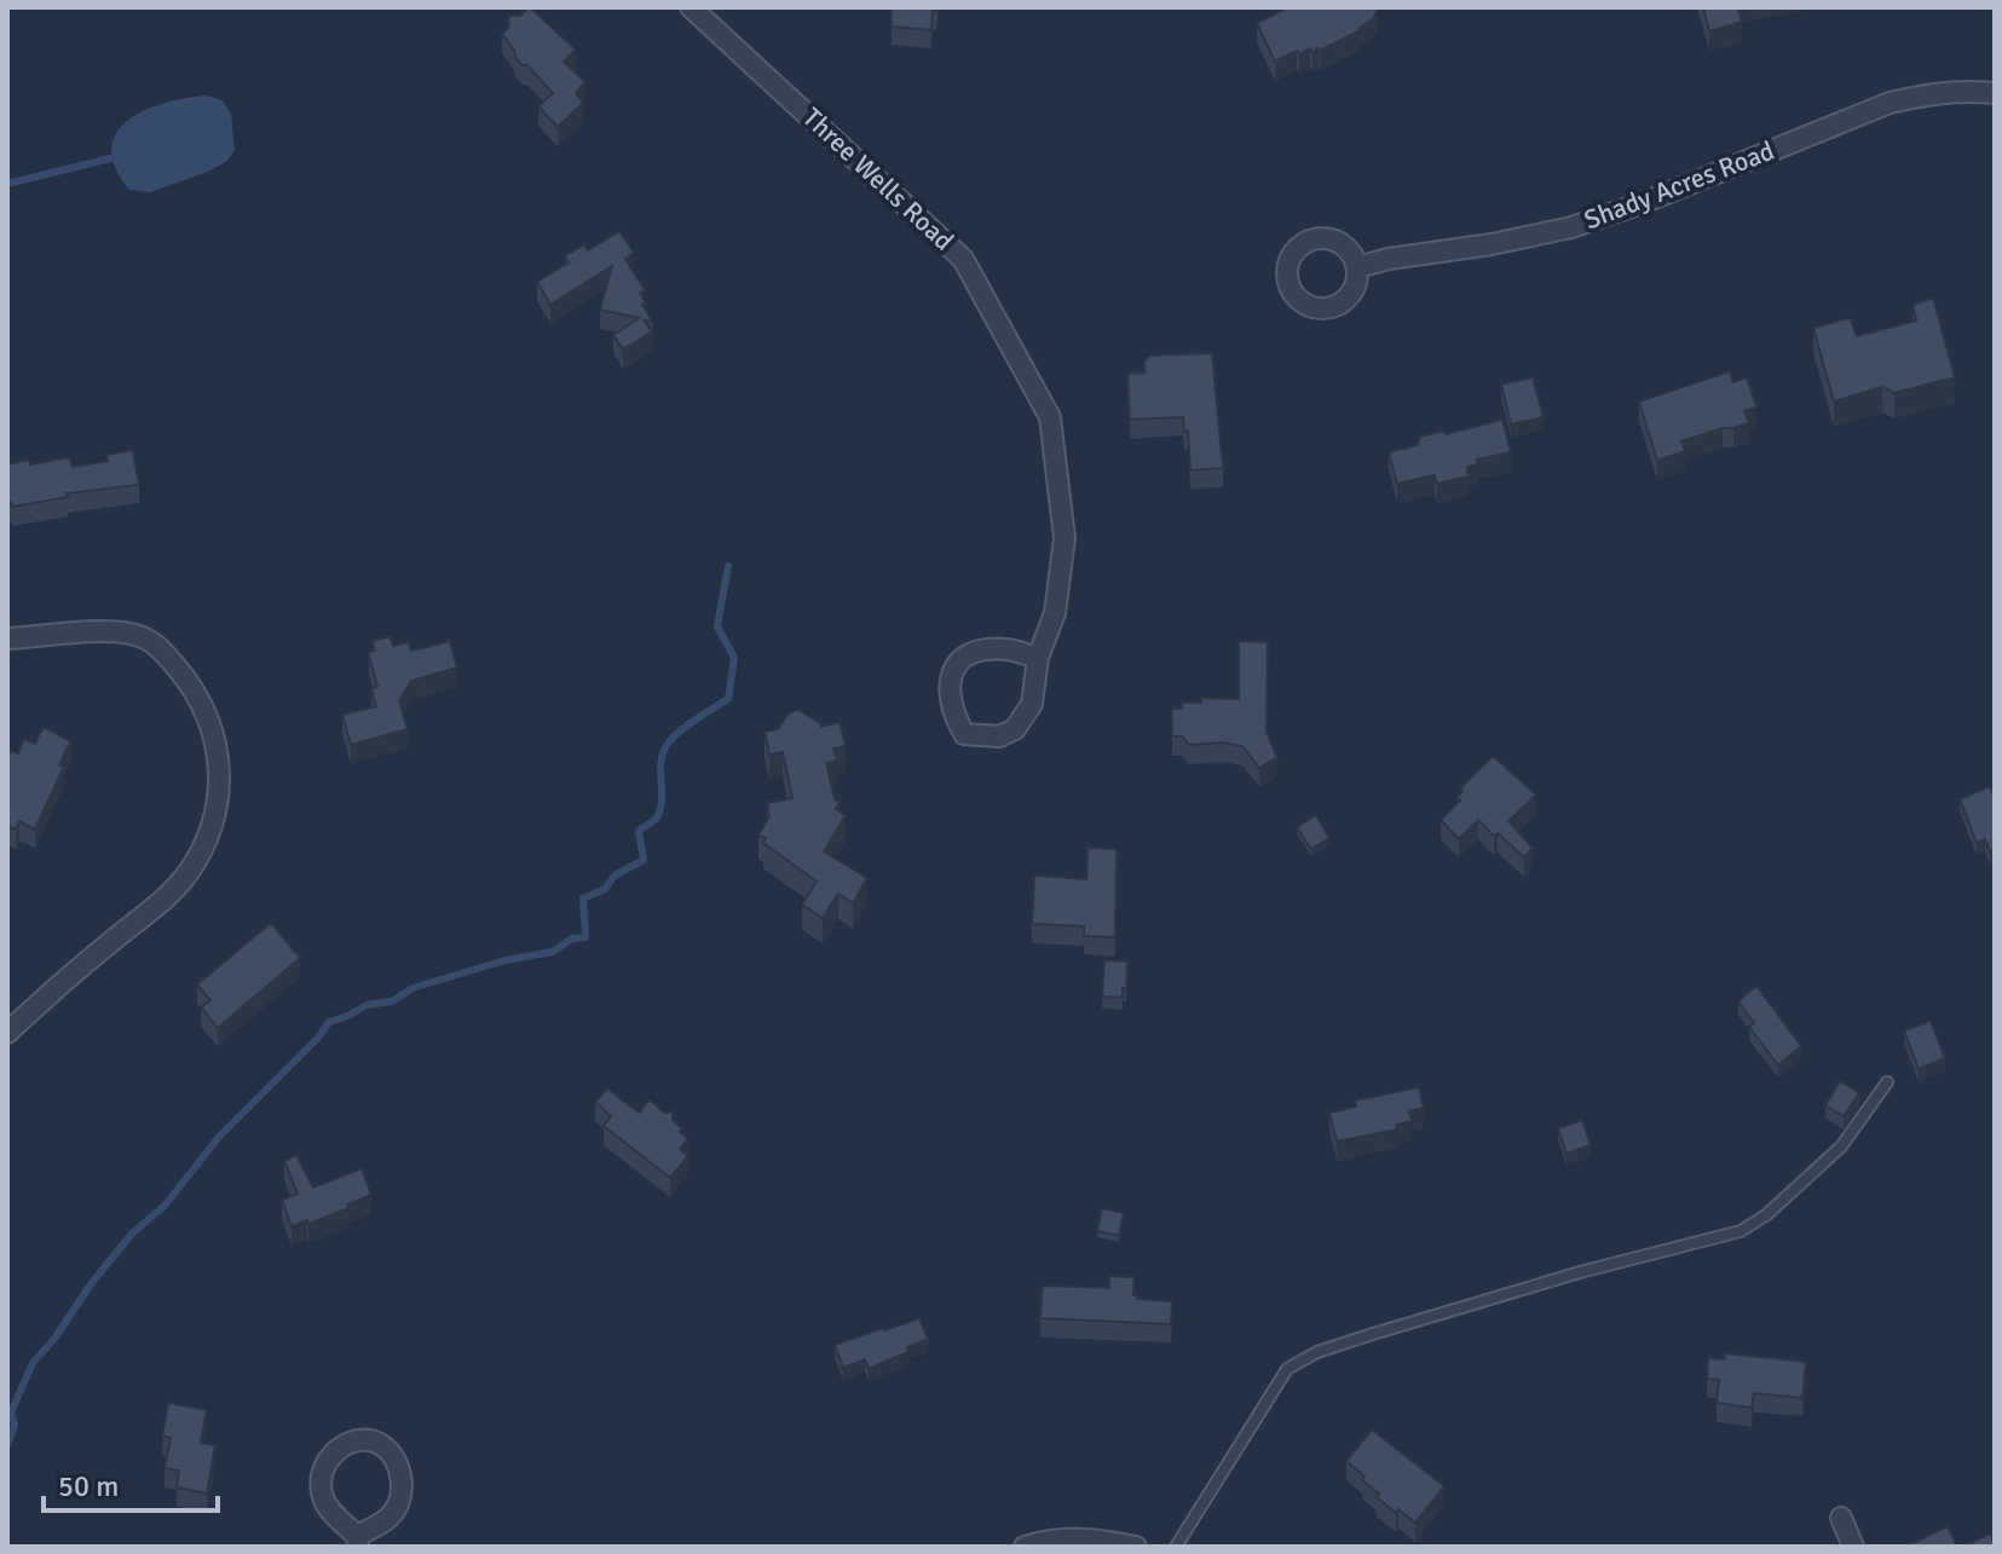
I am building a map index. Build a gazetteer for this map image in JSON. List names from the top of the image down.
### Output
{
  "streets": {
    "street": ["Three Wells Road", "Shady Acres Road"]
  },
  "scale_bar": "50 m"
}
